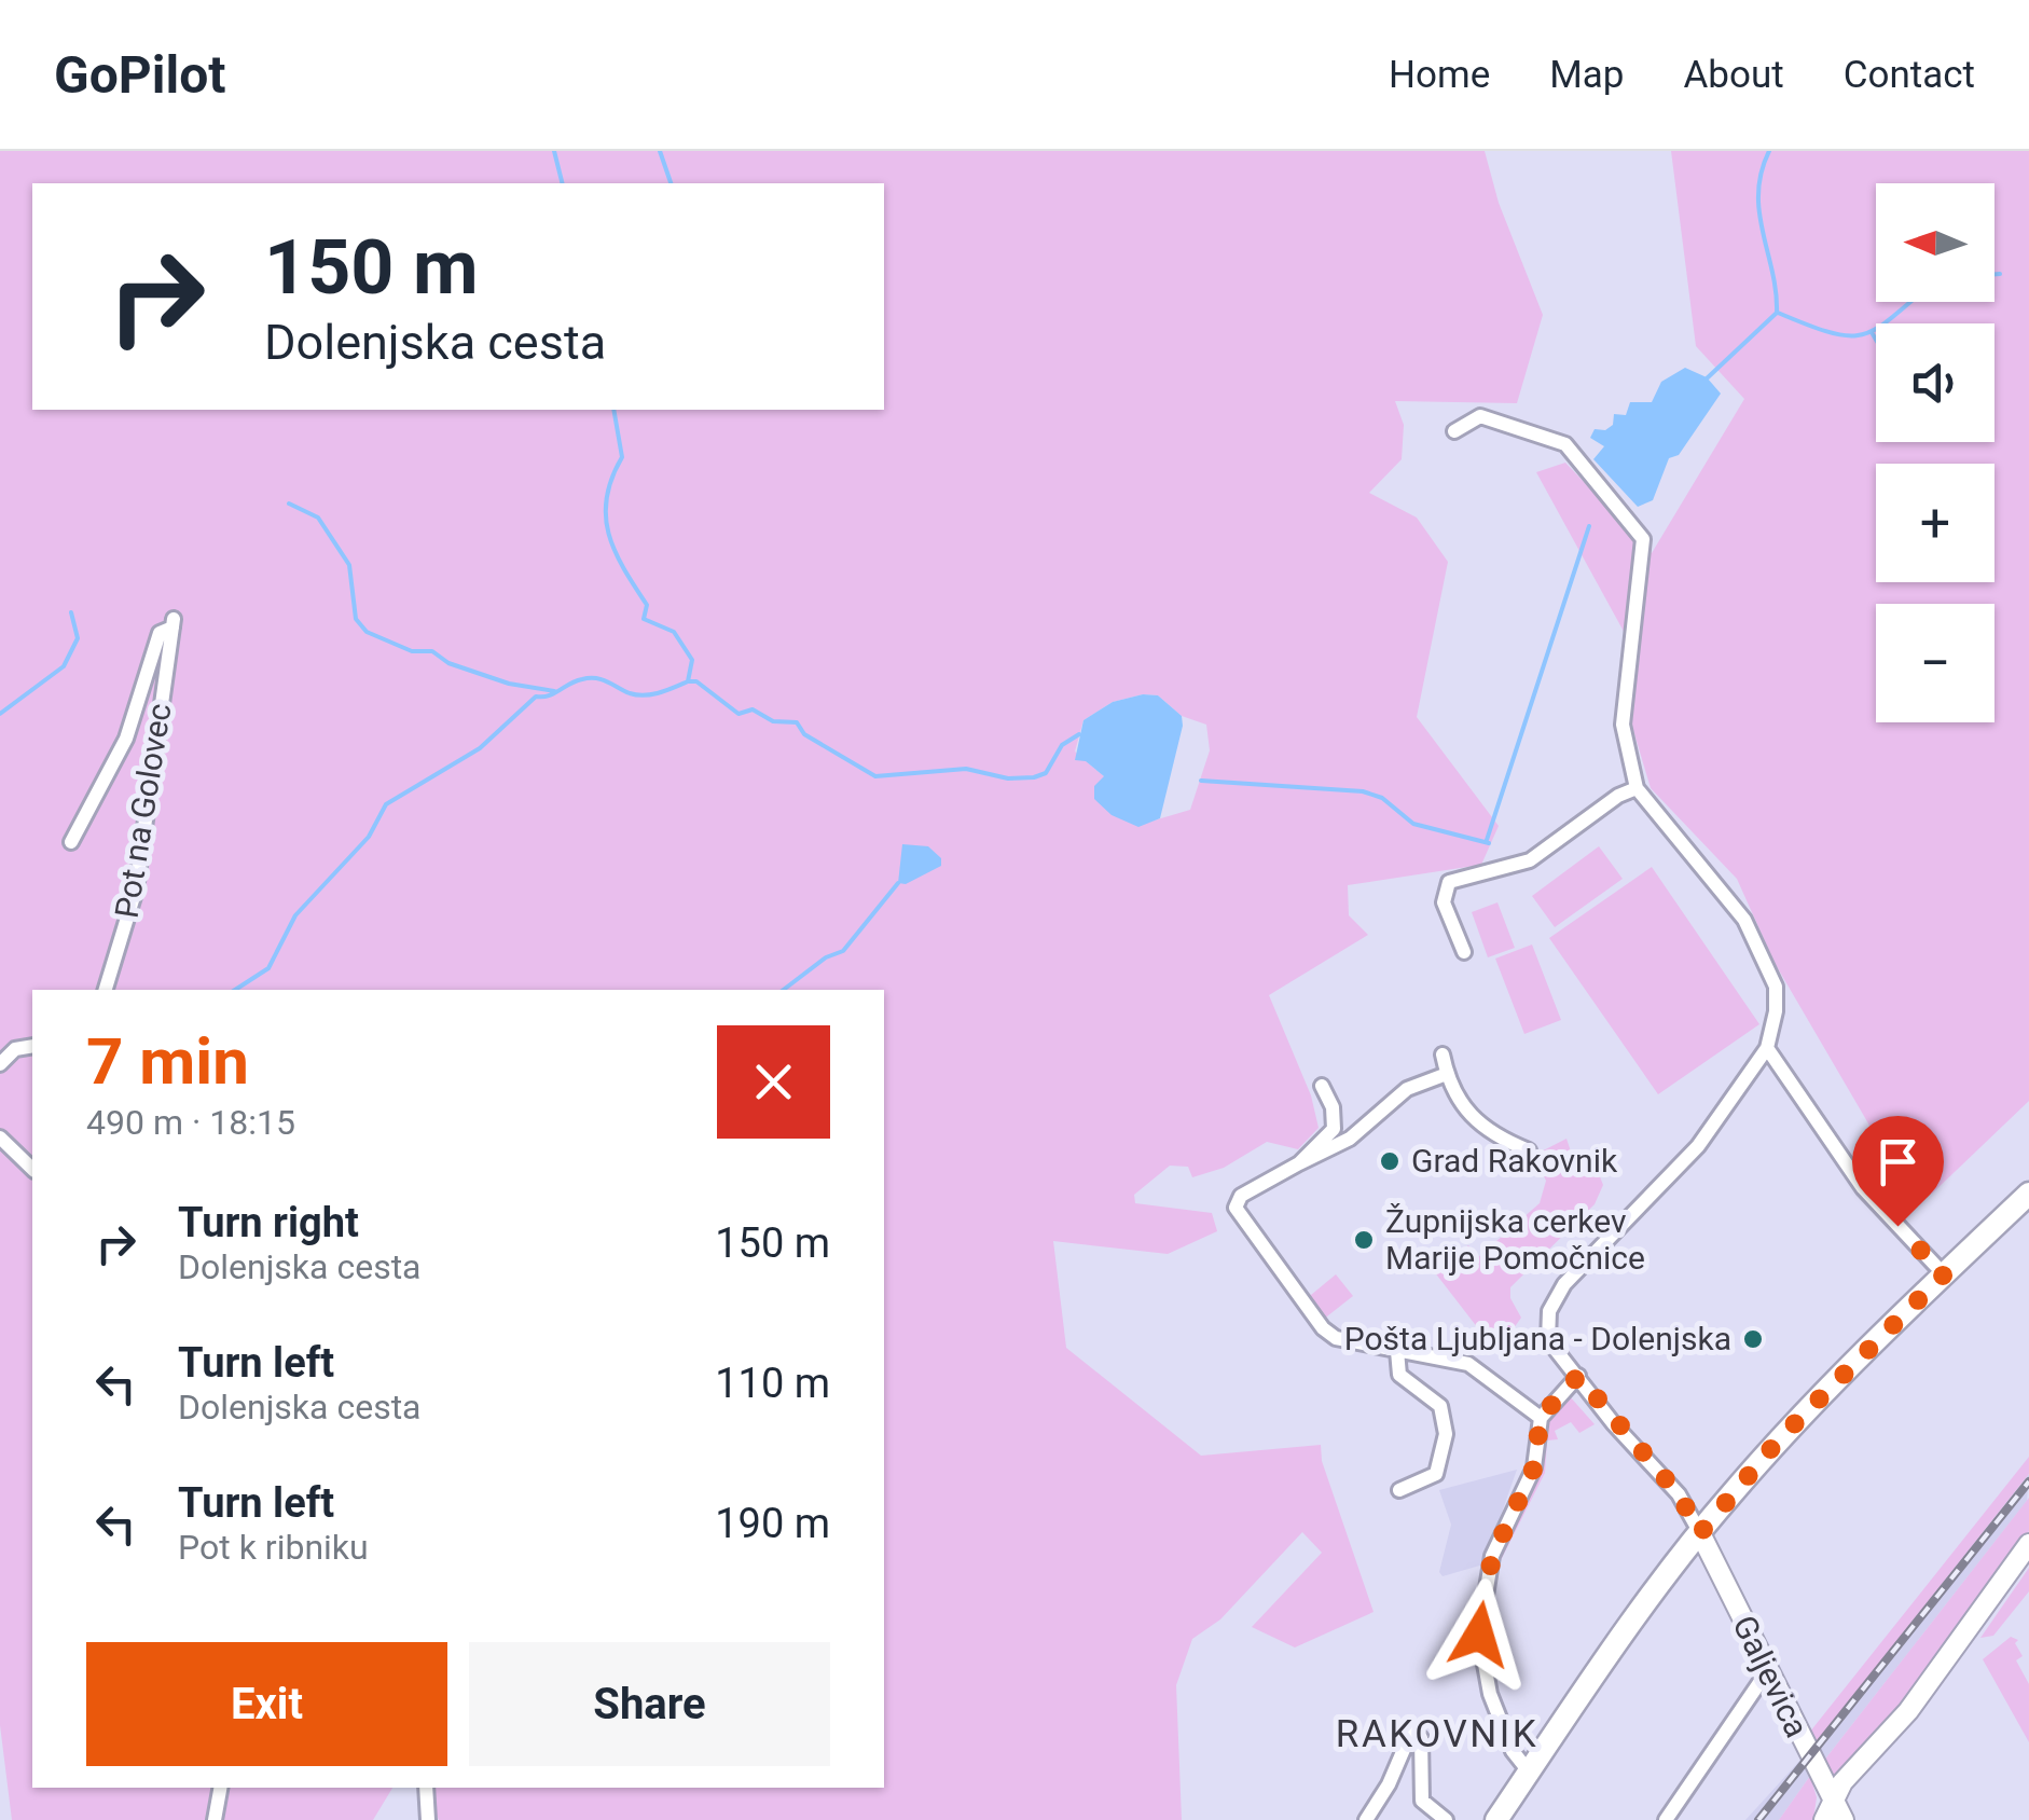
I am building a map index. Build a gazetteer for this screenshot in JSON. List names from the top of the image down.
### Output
{
  "streets": {
    "street": ["Pot na Golovec", "Galjevica"]
  },
  "districts": ["RAKOVNIK"],
  "places": ["Grad Rakovnik", "Župnijska cerkev Marije Pomočnice", "Pošta Ljubljana - Dolenjska"],
  "north": "left",
  "page": {
    "header": "GoPilot",
    "nav": [
      "Home",
      "Map",
      "About",
      "Contact"
    ],
    "map_buttons": ["+", "−"],
    "turn": ["150 m", "Dolenjska cesta"],
    "heading": ["7 min", "490 m · 18:15"],
    "list": [
      {
        "name": "Turn right",
        "note": "Dolenjska cesta",
        "value": "150 m"
      },
      {
        "name": "Turn left",
        "note": "Dolenjska cesta",
        "value": "110 m"
      },
      {
        "name": "Turn left",
        "note": "Pot k ribniku",
        "value": "190 m"
      }
    ],
    "buttons": ["Exit", "Share"]
  }
}
